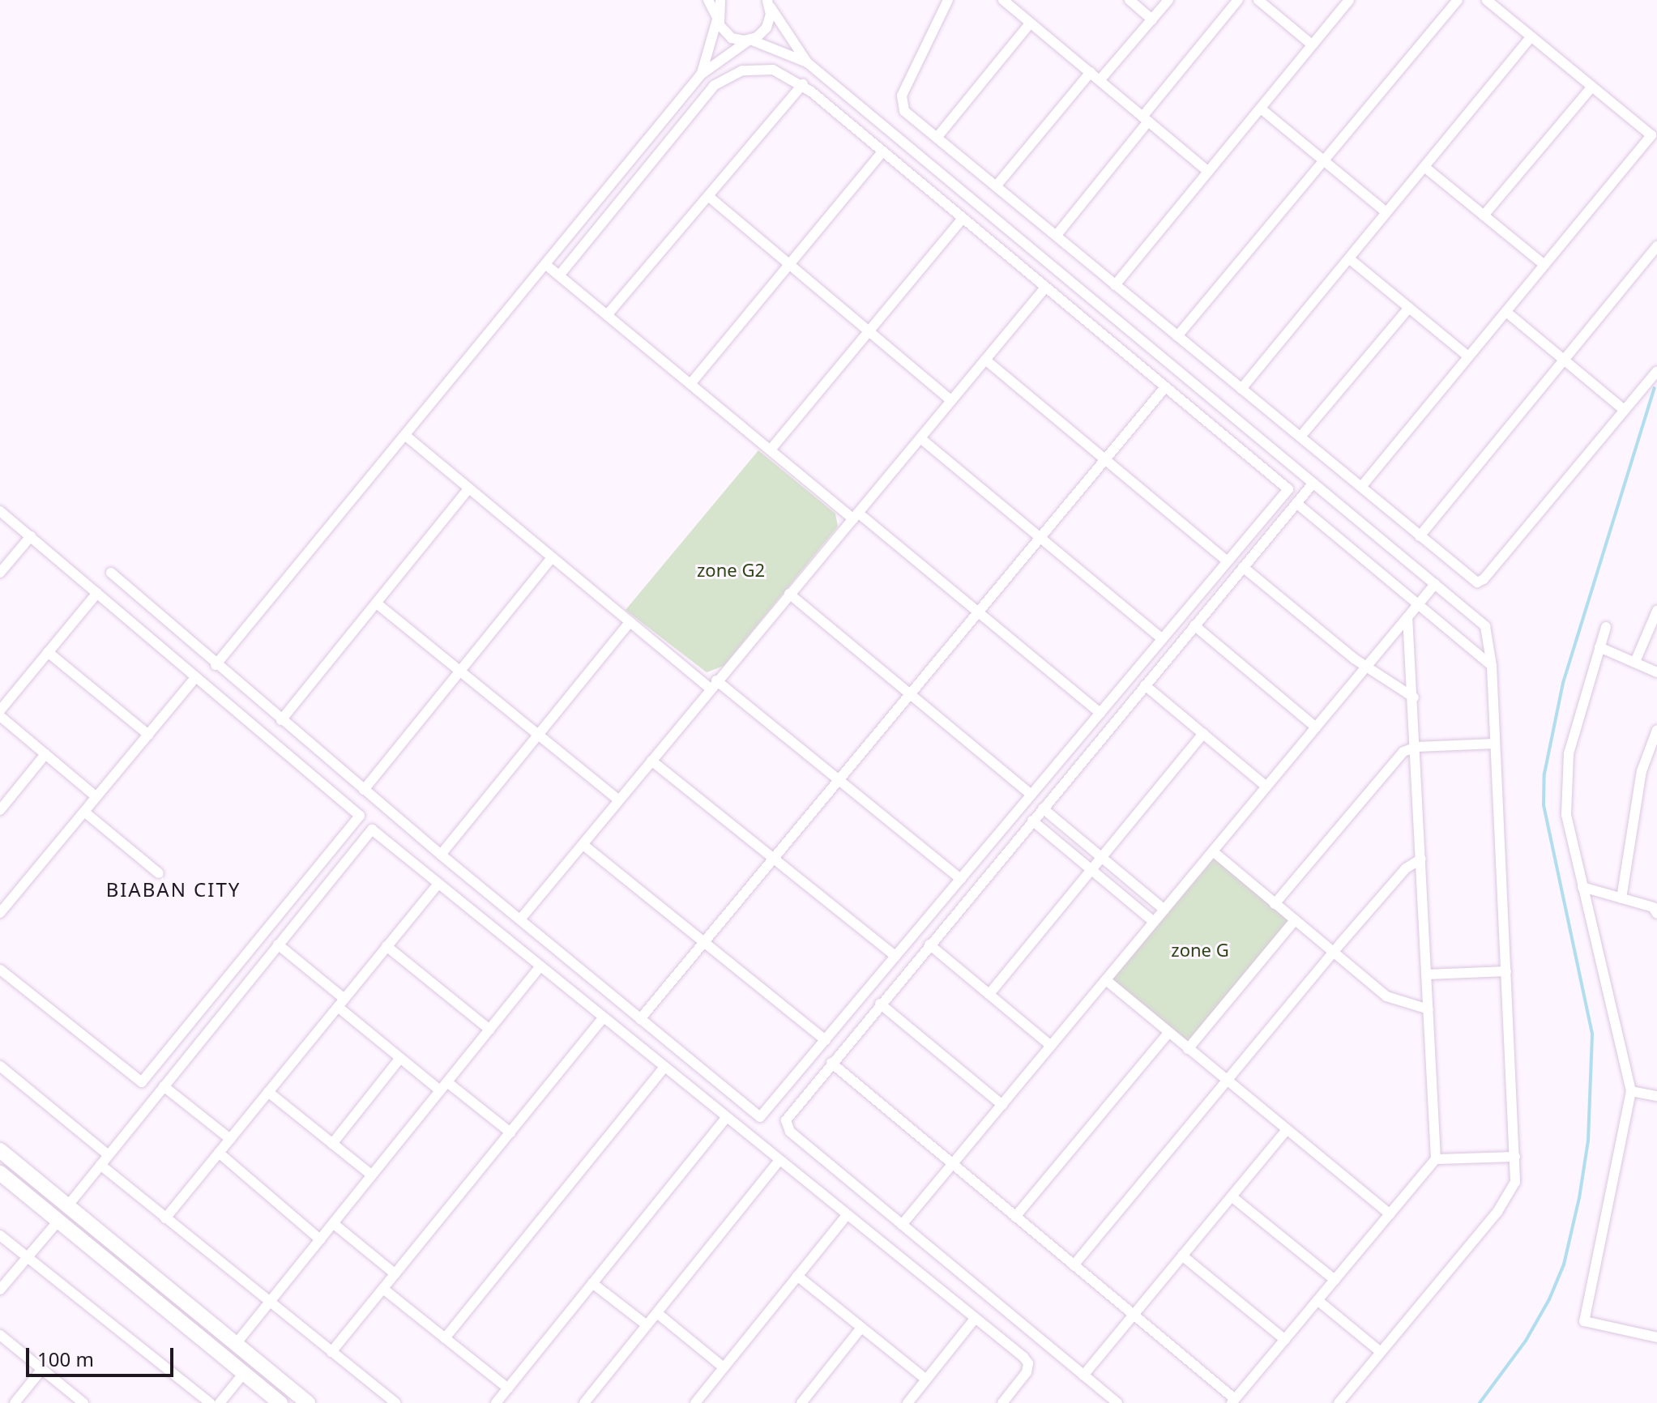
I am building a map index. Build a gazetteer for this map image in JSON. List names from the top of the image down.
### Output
{
  "districts": ["BIABAN CITY"],
  "parks": ["zone G2", "zone G"],
  "scale_bar": "100 m"
}
